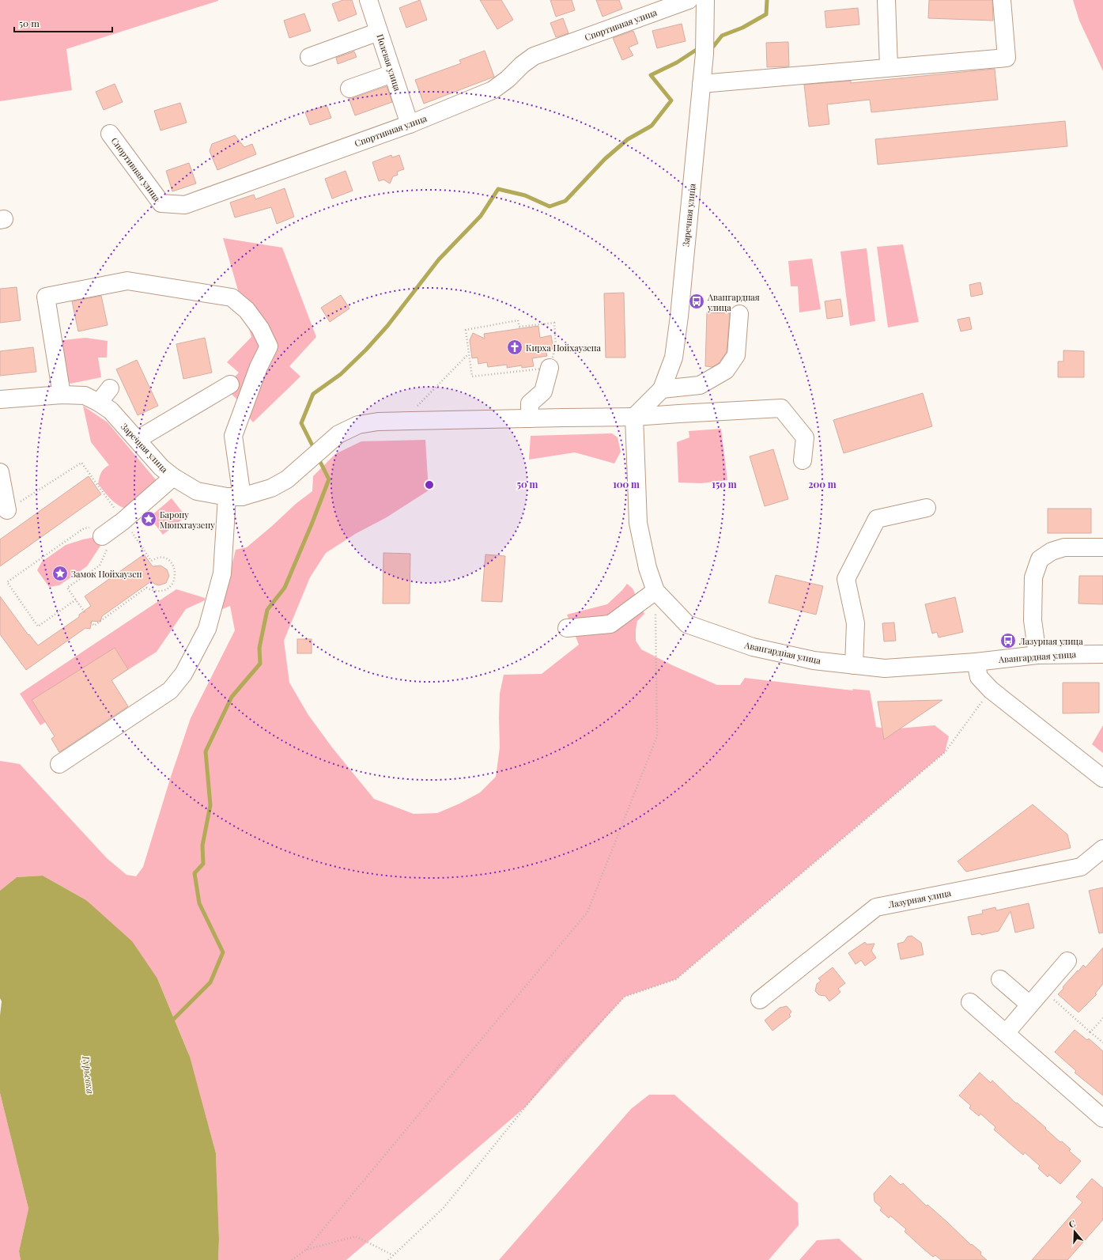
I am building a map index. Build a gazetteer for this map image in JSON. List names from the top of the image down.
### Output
{
  "streets": {
    "street": [
      "Спортивная улица",
      "Полевая улица",
      "Заречная улица",
      "Авангардная улица",
      "Лазурная улица"
    ]
  },
  "crossings": [
    ["Спортивная улица", "Полевая улица"],
    ["Заречная улица", "Авангардная улица"]
  ],
  "water": ["Гурьевка"],
  "places": {
    "bus stop": ["Авангардная улица", "Лазурная улица"],
    "church": ["Кирха Нойхаузена"],
    "place": ["Барону Мюнхгаузену", "Замок Нойхаузен"]
  },
  "scale_bar": "50 m",
  "north": "top",
  "rings": [
    "50 m",
    "100 m",
    "150 m",
    "200 m"
  ]
}
